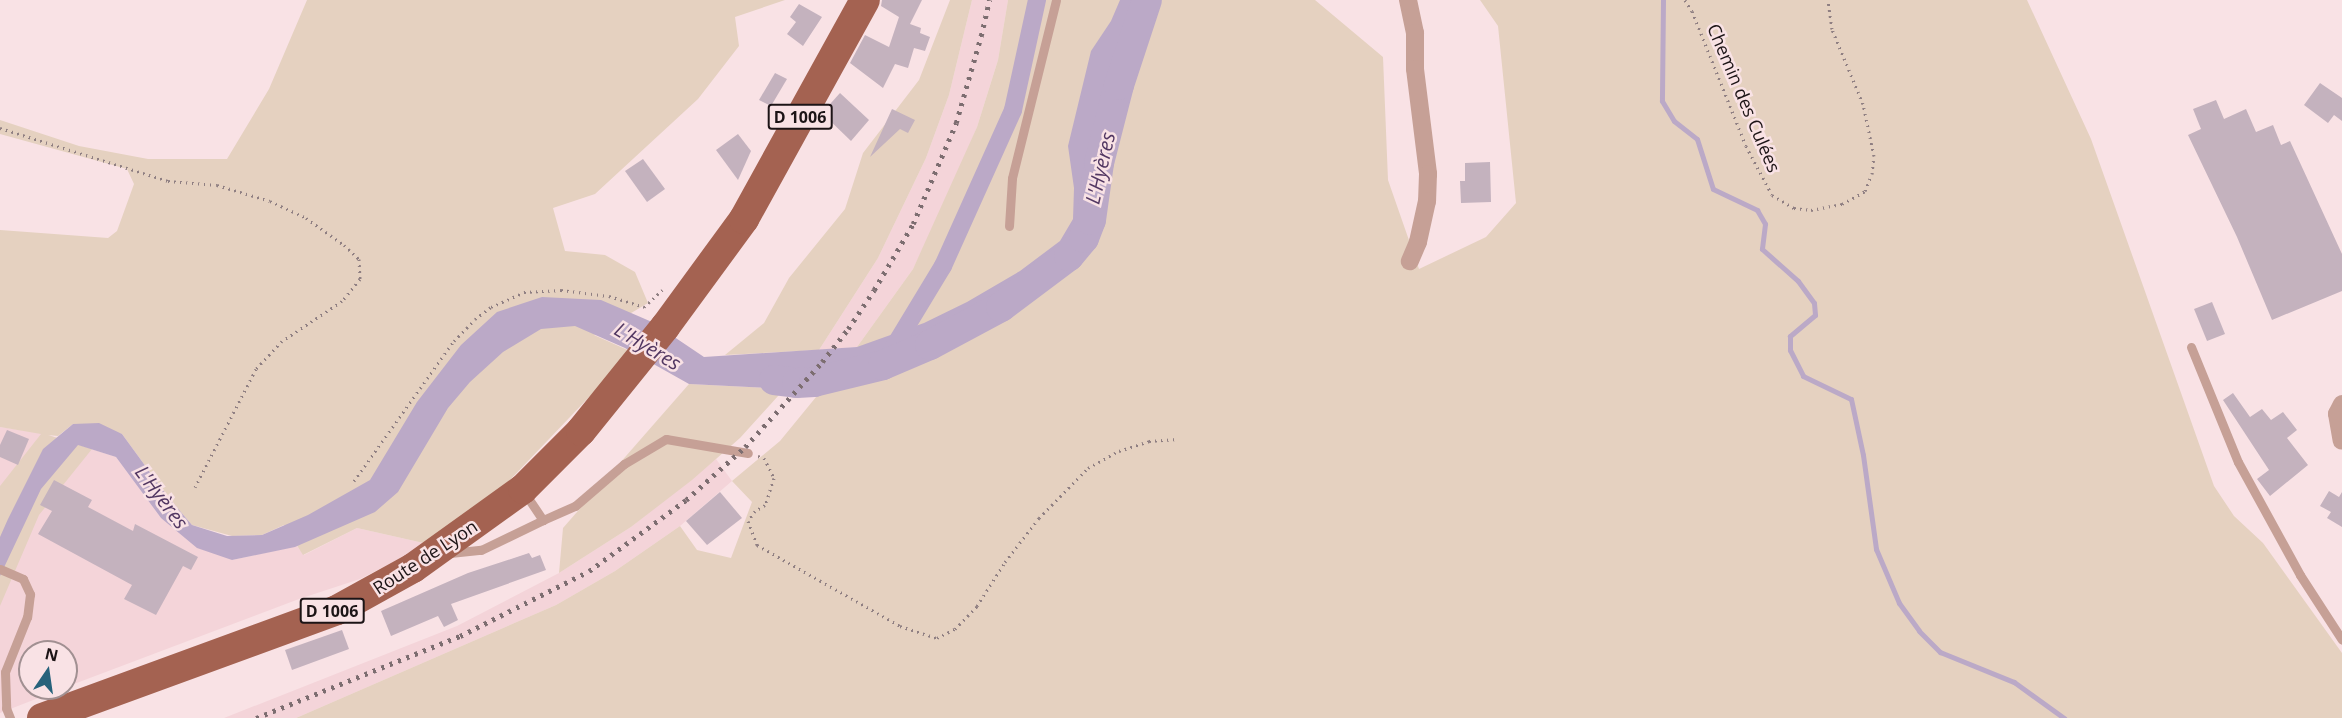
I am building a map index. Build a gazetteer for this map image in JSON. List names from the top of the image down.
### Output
{
  "streets": {
    "main road": ["D 1006", "Route de Lyon"],
    "path": ["Chemin des Culées"]
  },
  "water": ["L'Hyères"],
  "north": "top"
}
